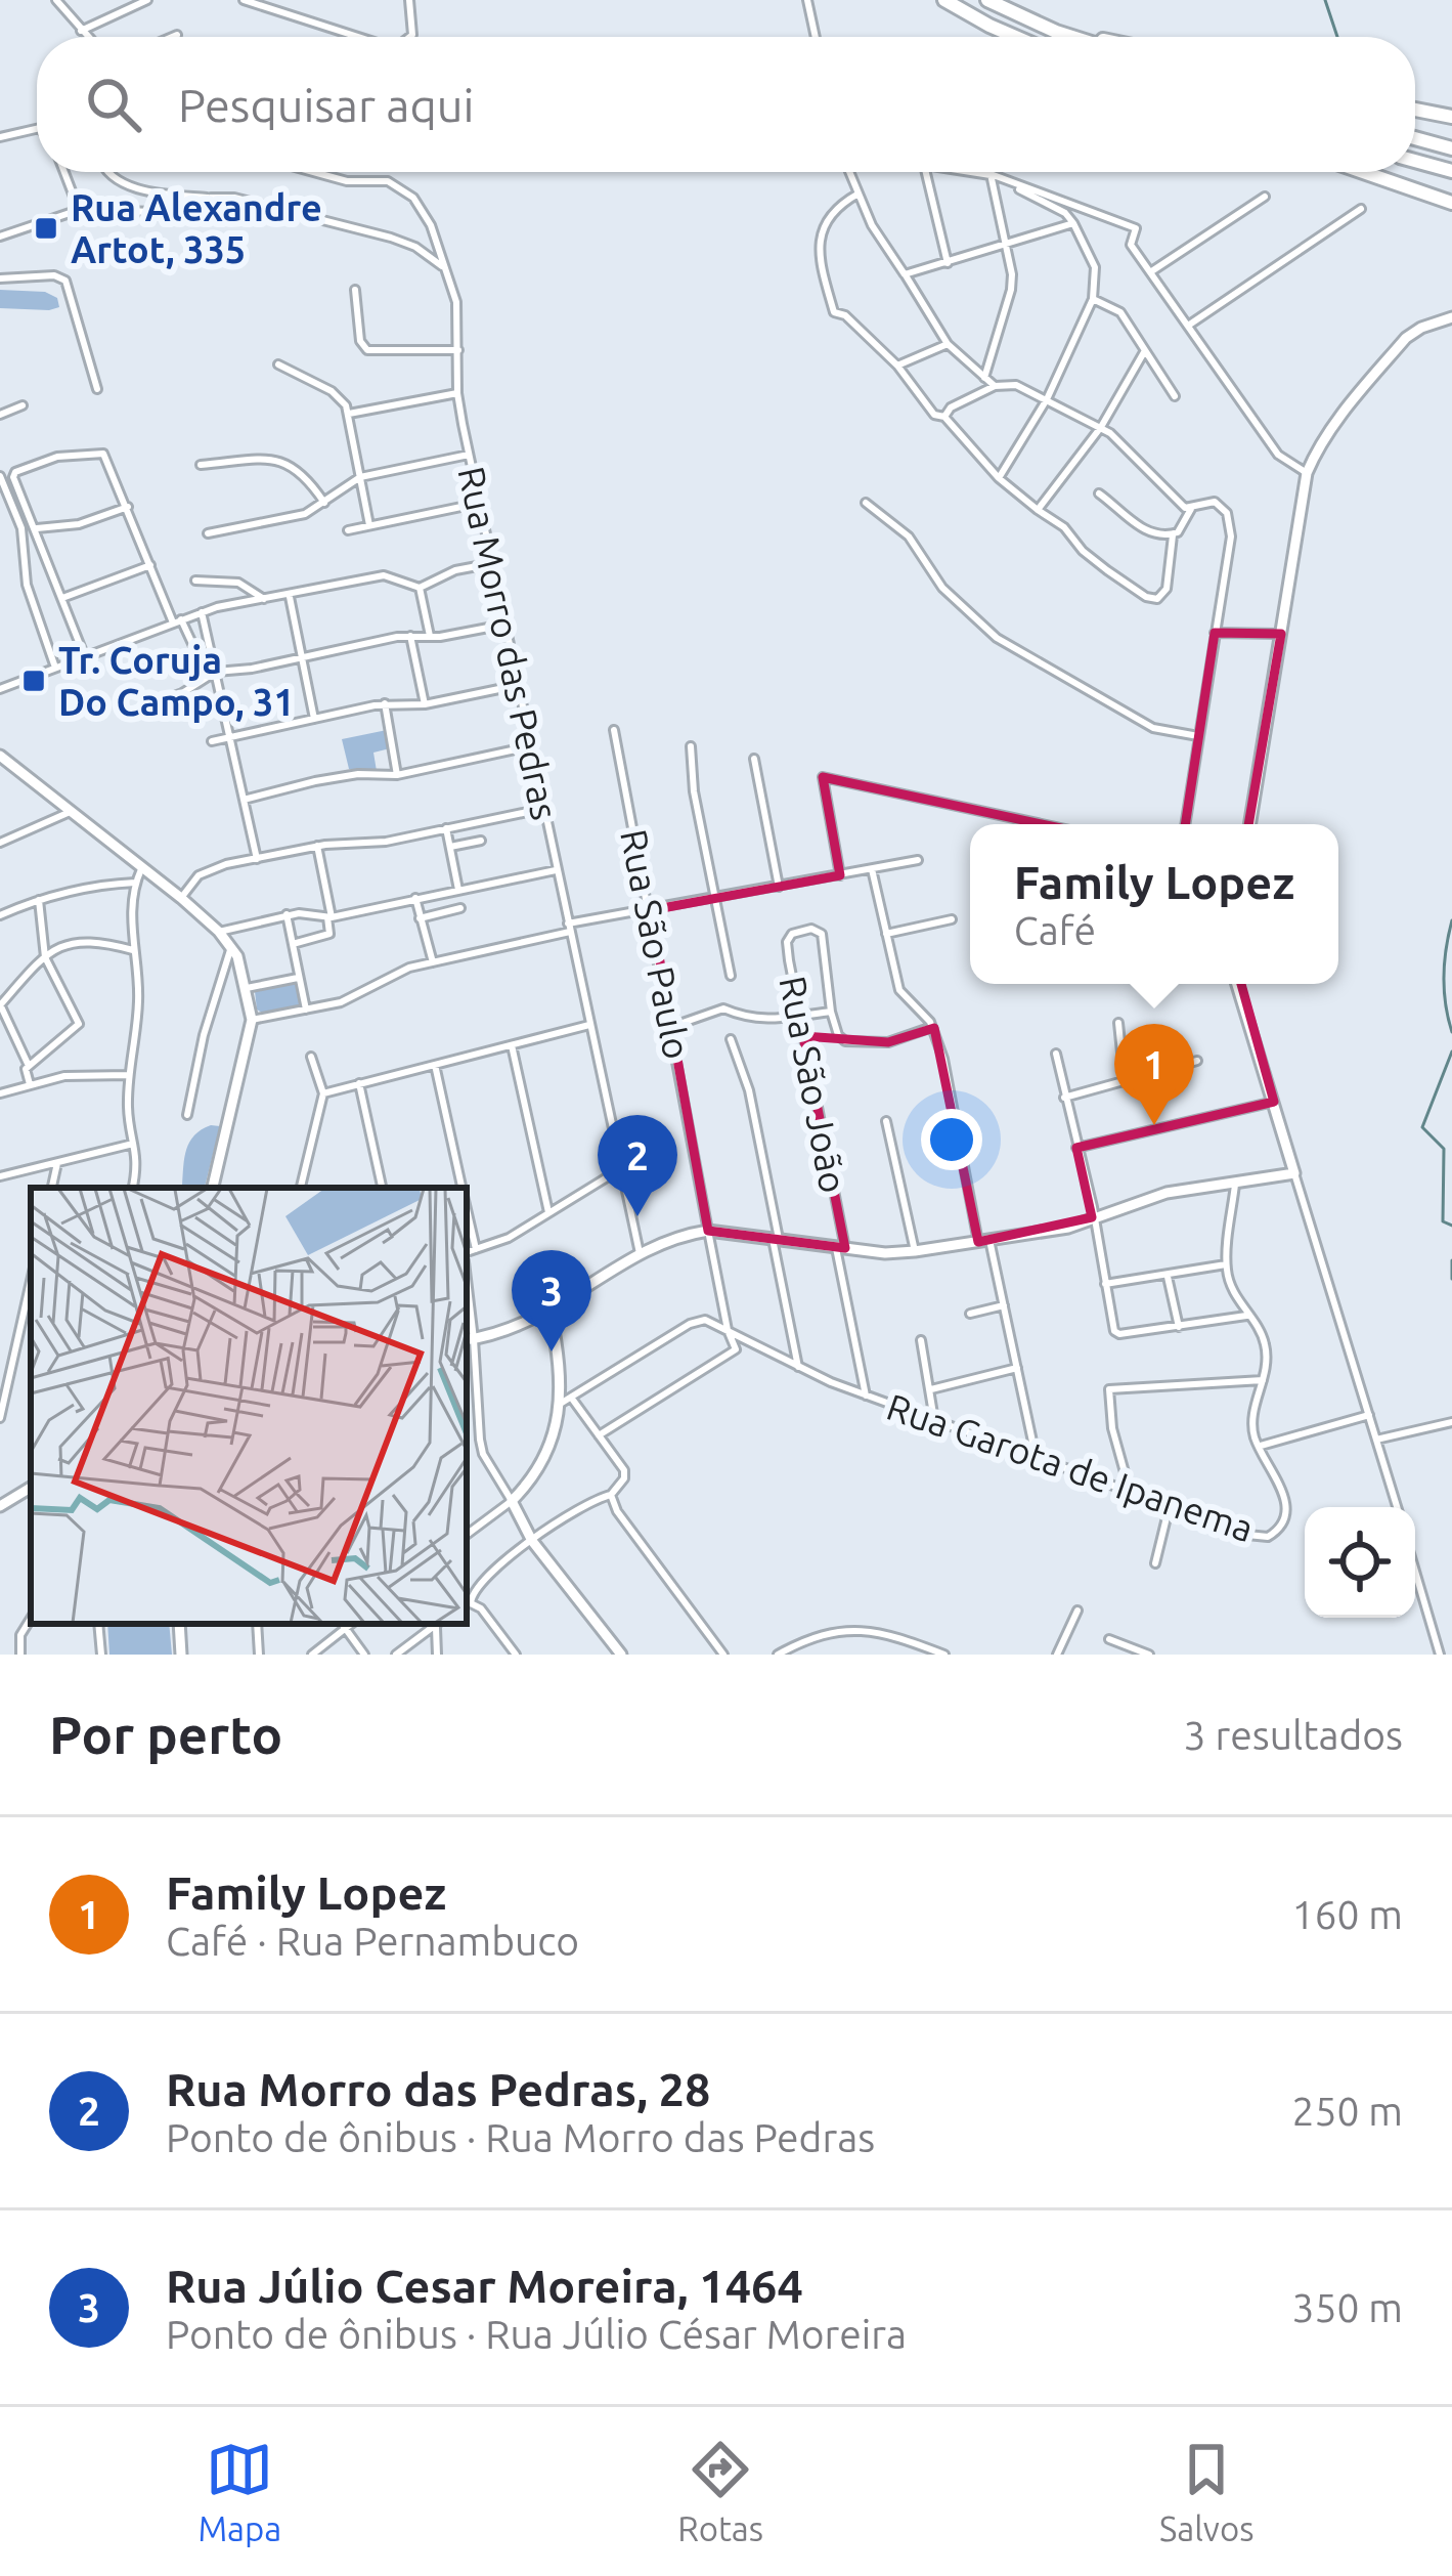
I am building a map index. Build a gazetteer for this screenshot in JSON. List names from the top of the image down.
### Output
{
  "streets": {
    "street": [
      "Rua Morro das Pedras",
      "Rua São Paulo",
      "Rua São João",
      "Rua Garota de Ipanema"
    ]
  },
  "crossings": [
    ["Rua São Paulo", "Rua Garota de Ipanema"],
    ["Rua São João", "Rua Garota de Ipanema"]
  ],
  "places": {
    "transit": ["Rua Alexandre Artot, 335", "Tr. Coruja Do Campo, 31"]
  },
  "page": {
    "search": "Pesquisar aqui",
    "popup": ["Family Lopez", "Café"],
    "pins": ["1", "2", "3"],
    "heading": ["Por perto", "3 resultados"],
    "list": [
      {
        "mark": "1",
        "name": "Family Lopez",
        "note": "Café · Rua Pernambuco",
        "value": "160 m"
      },
      {
        "mark": "2",
        "name": "Rua Morro das Pedras, 28",
        "note": "Ponto de ônibus · Rua Morro das Pedras",
        "value": "250 m"
      },
      {
        "mark": "3",
        "name": "Rua Júlio Cesar Moreira, 1464",
        "note": "Ponto de ônibus · Rua Júlio César Moreira",
        "value": "350 m"
      }
    ],
    "nav": ["Mapa", "Rotas", "Salvos"]
  }
}
